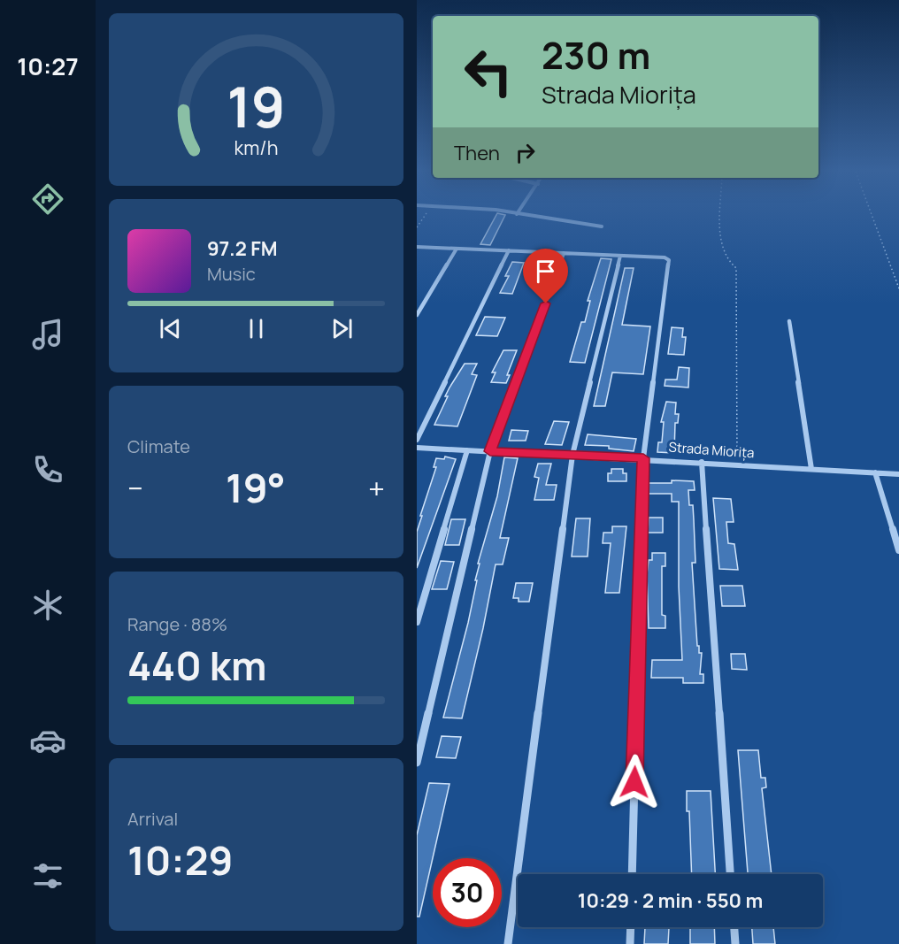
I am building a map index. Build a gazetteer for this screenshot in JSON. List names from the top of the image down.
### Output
{
  "streets": {
    "street": ["Strada Miorița"]
  },
  "page": {
    "tabs": "10:27",
    "turn": ["230 m", "Strada Miorița"],
    "then": "Then",
    "song": ["97.2 FM", "Music"],
    "tile": [
      "Climate",
      ["Range · 88%", "440 km"],
      ["Arrival", "10:29"]
    ],
    "heat": ["−", "19°", "+"],
    "limit": "30",
    "trip": "10:29 · 2 min · 550 m",
    "gauge": ["19", "km/h"]
  }
}
